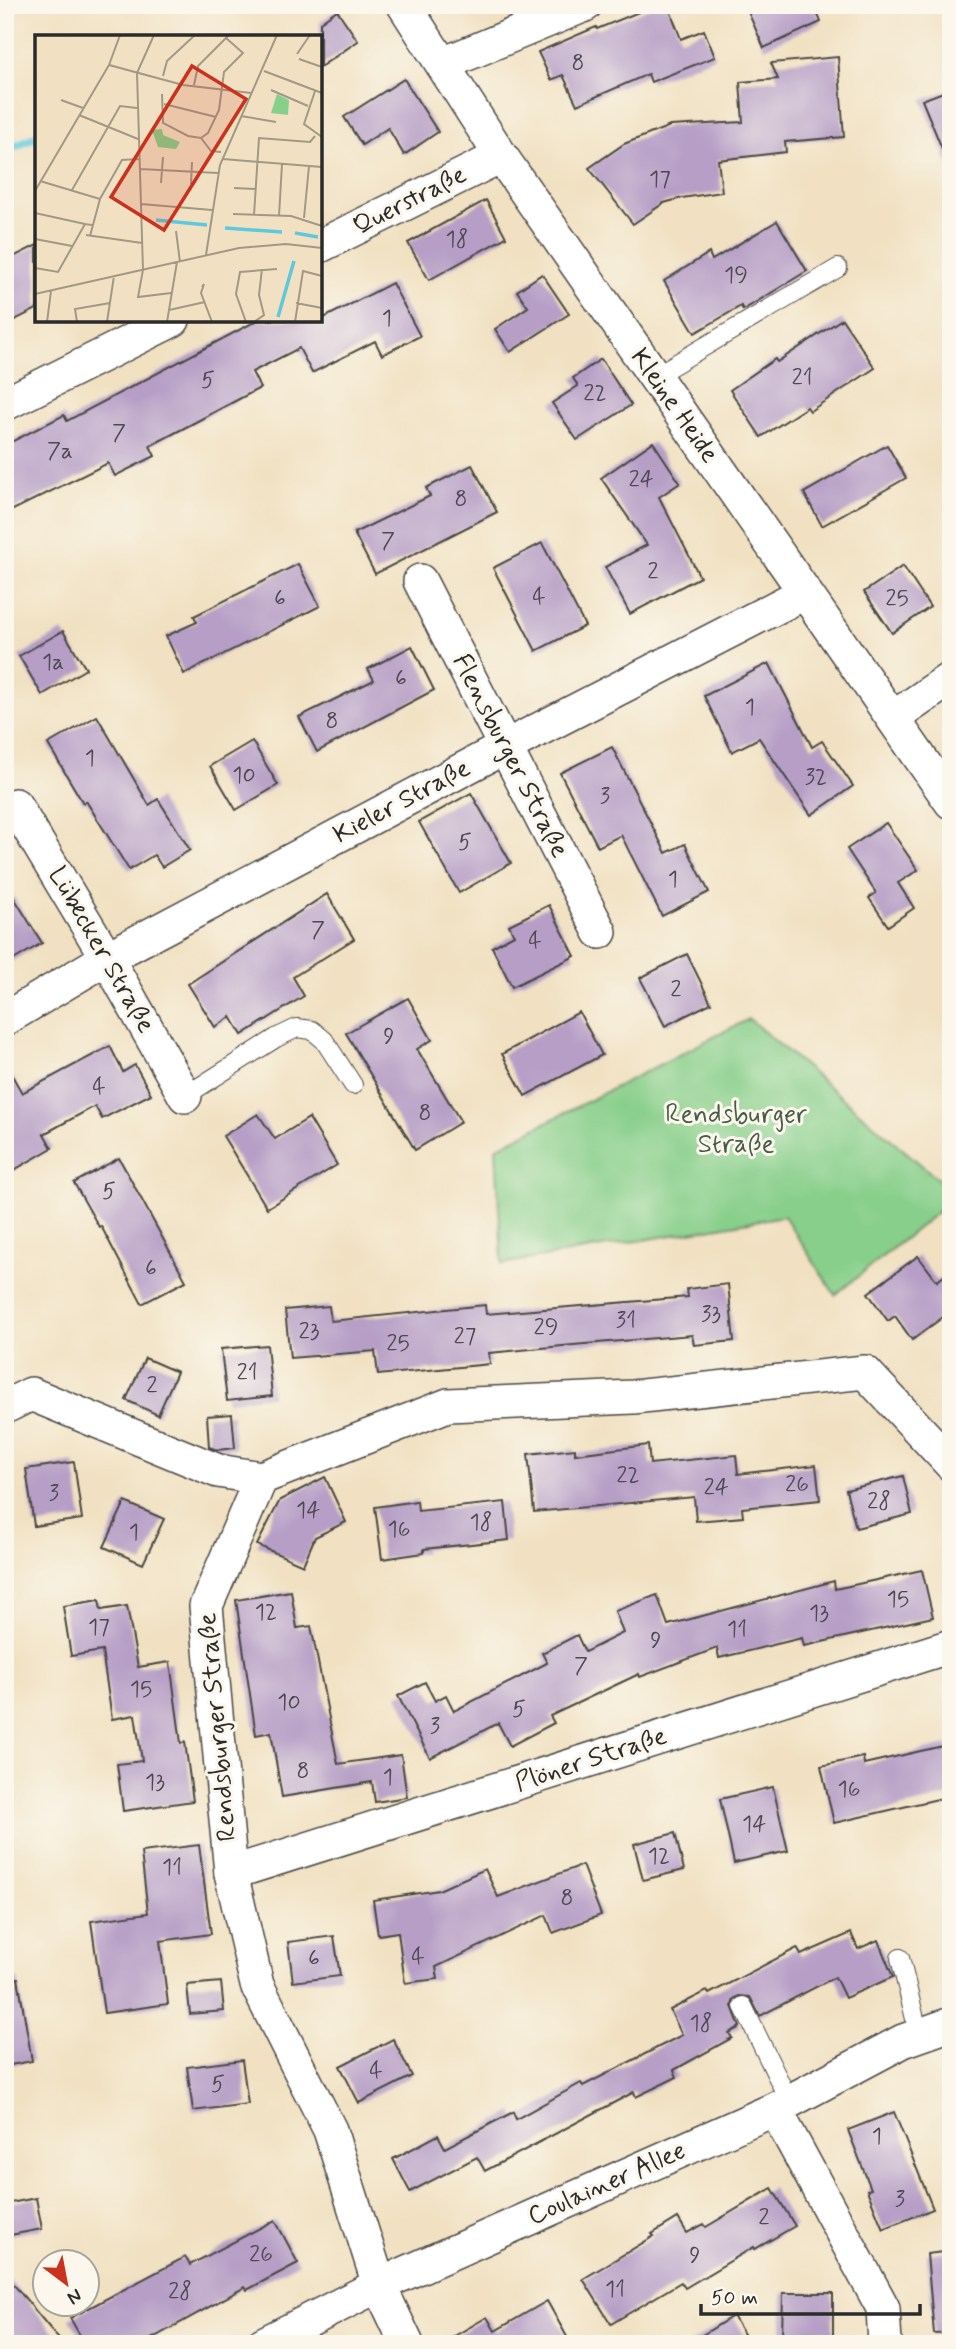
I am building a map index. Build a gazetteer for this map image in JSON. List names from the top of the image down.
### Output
{
  "streets": {
    "street": [
      "Querstraße",
      "Kleine Heide",
      "Flensburger Straße",
      "Kieler Straße",
      "Lübecker Straße",
      "Rendsburger Straße",
      "Plöner Straße",
      "Coulainer Allee"
    ]
  },
  "crossings": [
    ["Querstraße", "Kleine Heide"],
    ["Kleine Heide", "Kieler Straße"],
    ["Flensburger Straße", "Kieler Straße"],
    ["Kieler Straße", "Lübecker Straße"],
    ["Rendsburger Straße", "Plöner Straße"],
    ["Rendsburger Straße", "Coulainer Allee"]
  ],
  "parks": ["Rendsburger Straße"],
  "house_numbers": [
    "8",
    "17",
    "18",
    "19",
    "1",
    "21",
    "5",
    "22",
    "7",
    "7a",
    "24",
    "8",
    "7",
    "2",
    "4",
    "6",
    "25",
    "1a",
    "6",
    "1",
    "8",
    "1",
    "10",
    "32",
    "3",
    "5",
    "1",
    "7",
    "4",
    "2",
    "9",
    "4",
    "8",
    "5",
    "6",
    "33",
    "31",
    "29",
    "23",
    "27",
    "25",
    "21",
    "2",
    "22",
    "26",
    "24",
    "3",
    "28",
    "14",
    "18",
    "16",
    "1",
    "15",
    "12",
    "13",
    "17",
    "11",
    "9",
    "7",
    "15",
    "10",
    "5",
    "3",
    "8",
    "1",
    "13",
    "16",
    "14",
    "12",
    "11",
    "8",
    "4",
    "6",
    "18",
    "4",
    "5",
    "1",
    "3",
    "2",
    "26",
    "9",
    "11",
    "28"
  ],
  "scale_bar": "50 m",
  "north": "bottom right"
}
